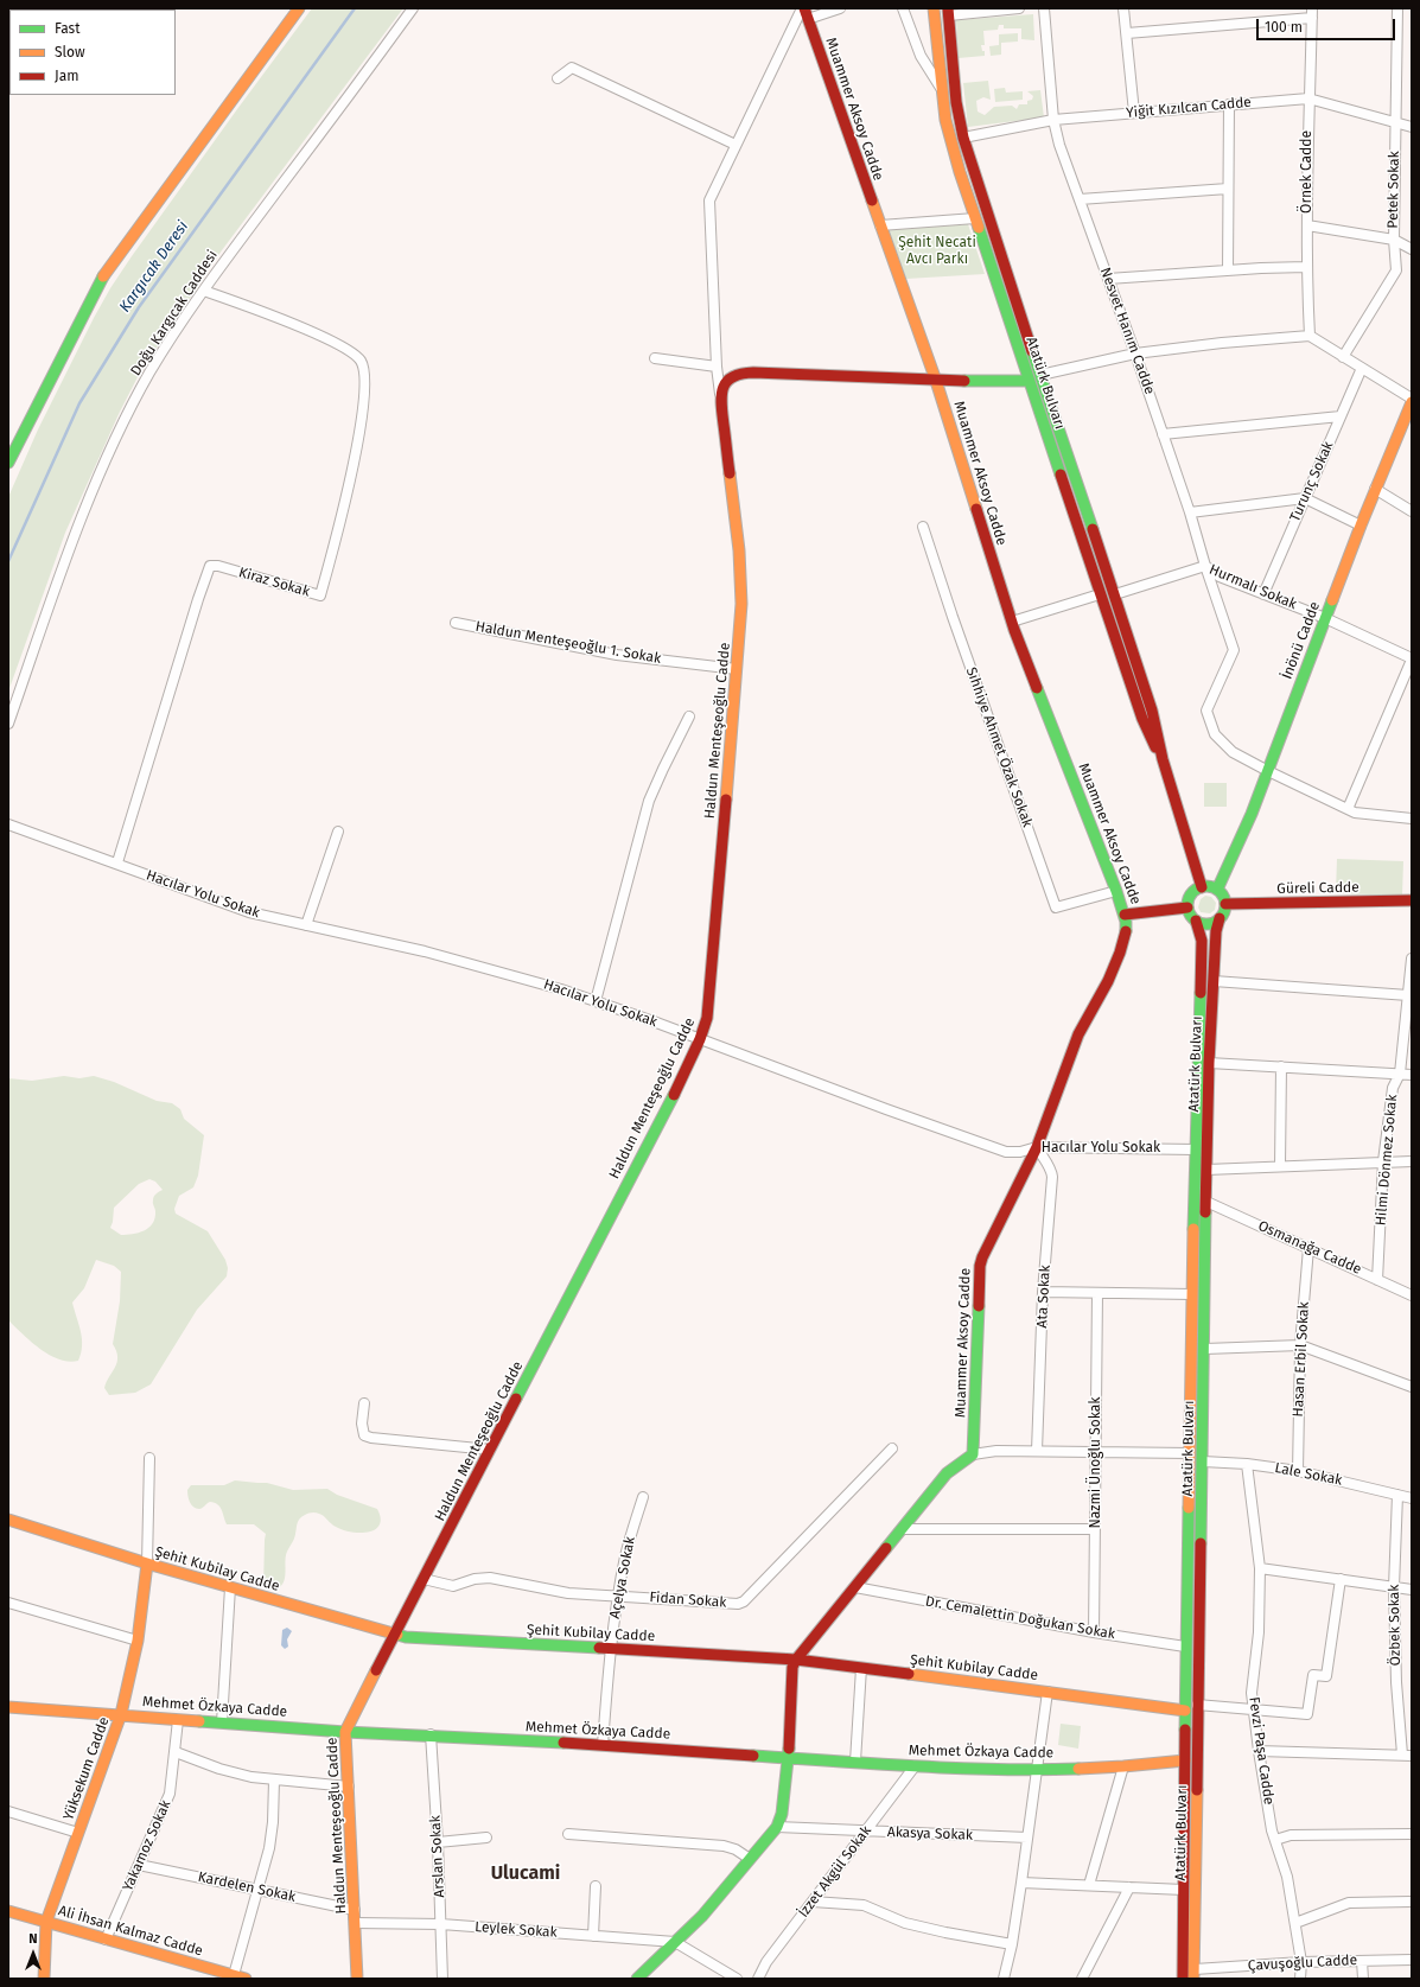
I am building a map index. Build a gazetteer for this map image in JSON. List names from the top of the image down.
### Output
{
  "streets": {
    "street": [
      "Yiğit Kızılcan Cadde",
      "Muammer Aksoy Cadde",
      "Örnek Cadde",
      "Petek Sokak",
      "Doğu Kargıcak Caddesi",
      "Nesvet Hanım Cadde",
      "Atatürk Bulvarı",
      "Turunç Sokak",
      "Kiraz Sokak",
      "Hurmalı Sokak",
      "İnönü Cadde",
      "Haldun Menteşeoğlu 1. Sokak",
      "Haldun Menteşeoğlu Cadde",
      "Sıhhiye Ahmet Özak Sokak",
      "Güreli Cadde",
      "Hacılar Yolu Sokak",
      "Hilmi Dönmez Sokak",
      "Osmanağa Cadde",
      "Ata Sokak",
      "Hasan Erbil Sokak",
      "Nazmi Ünoğlu Sokak",
      "Lale Sokak",
      "Şehit Kubilay Cadde",
      "Açelya Sokak",
      "Fidan Sokak",
      "Dr. Cemalettin Doğukan Sokak",
      "Özbek Sokak",
      "Mehmet Özkaya Cadde",
      "Fevzi Paşa Cadde",
      "Yüksekum Cadde",
      "Akasya Sokak",
      "Yakamoz Sokak",
      "Arslan Sokak",
      "İzzet Akgül Sokak",
      "Kardelen Sokak",
      "Leylek Sokak",
      "Ali İhsan Kalmaz Cadde",
      "Çavuşoğlu Cadde"
    ]
  },
  "crossings": [
    ["Yiğit Kızılcan Cadde", "Örnek Cadde"],
    ["Yiğit Kızılcan Cadde", "Petek Sokak"],
    ["Yiğit Kızılcan Cadde", "Nesvet Hanım Cadde"],
    ["Yiğit Kızılcan Cadde", "Atatürk Bulvarı"],
    ["Muammer Aksoy Cadde", "Sıhhiye Ahmet Özak Sokak"],
    ["Muammer Aksoy Cadde", "Hacılar Yolu Sokak"],
    ["Muammer Aksoy Cadde", "Ata Sokak"],
    ["Doğu Kargıcak Caddesi", "Kiraz Sokak"],
    ["Nesvet Hanım Cadde", "Hurmalı Sokak"],
    ["Nesvet Hanım Cadde", "İnönü Cadde"],
    ["Atatürk Bulvarı", "Hurmalı Sokak"],
    ["Atatürk Bulvarı", "İnönü Cadde"],
    ["Atatürk Bulvarı", "Güreli Cadde"],
    ["Atatürk Bulvarı", "Hacılar Yolu Sokak"],
    ["Atatürk Bulvarı", "Osmanağa Cadde"],
    ["Atatürk Bulvarı", "Lale Sokak"],
    ["Atatürk Bulvarı", "Şehit Kubilay Cadde"],
    ["Atatürk Bulvarı", "Dr. Cemalettin Doğukan Sokak"],
    ["Atatürk Bulvarı", "Mehmet Özkaya Cadde"],
    ["Atatürk Bulvarı", "Çavuşoğlu Cadde"],
    ["Turunç Sokak", "Hurmalı Sokak"],
    ["Kiraz Sokak", "Hacılar Yolu Sokak"],
    ["Hurmalı Sokak", "İnönü Cadde"],
    ["İnönü Cadde", "Güreli Cadde"],
    ["Haldun Menteşeoğlu 1. Sokak", "Haldun Menteşeoğlu Cadde"],
    ["Haldun Menteşeoğlu Cadde", "Hacılar Yolu Sokak"],
    ["Haldun Menteşeoğlu Cadde", "Şehit Kubilay Cadde"],
    ["Haldun Menteşeoğlu Cadde", "Fidan Sokak"],
    ["Haldun Menteşeoğlu Cadde", "Mehmet Özkaya Cadde"],
    ["Haldun Menteşeoğlu Cadde", "Kardelen Sokak"],
    ["Haldun Menteşeoğlu Cadde", "Leylek Sokak"],
    ["Hacılar Yolu Sokak", "Ata Sokak"],
    ["Hilmi Dönmez Sokak", "Osmanağa Cadde"],
    ["Osmanağa Cadde", "Hasan Erbil Sokak"],
    ["Hasan Erbil Sokak", "Lale Sokak"],
    ["Nazmi Ünoğlu Sokak", "Dr. Cemalettin Doğukan Sokak"],
    ["Lale Sokak", "Özbek Sokak"],
    ["Lale Sokak", "Fevzi Paşa Cadde"],
    ["Şehit Kubilay Cadde", "Açelya Sokak"],
    ["Şehit Kubilay Cadde", "Yüksekum Cadde"],
    ["Açelya Sokak", "Fidan Sokak"],
    ["Açelya Sokak", "Mehmet Özkaya Cadde"],
    ["Mehmet Özkaya Cadde", "Yüksekum Cadde"],
    ["Mehmet Özkaya Cadde", "Yakamoz Sokak"],
    ["Mehmet Özkaya Cadde", "Arslan Sokak"],
    ["Mehmet Özkaya Cadde", "İzzet Akgül Sokak"],
    ["Fevzi Paşa Cadde", "Çavuşoğlu Cadde"],
    ["Yüksekum Cadde", "Ali İhsan Kalmaz Cadde"],
    ["Akasya Sokak", "İzzet Akgül Sokak"],
    ["Yakamoz Sokak", "Kardelen Sokak"],
    ["Yakamoz Sokak", "Ali İhsan Kalmaz Cadde"],
    ["Arslan Sokak", "Leylek Sokak"]
  ],
  "districts": ["Ulucami"],
  "water": ["Kargıcak Deresi"],
  "parks": ["Şehit Necati Avcı Parkı"],
  "legend": ["Fast", "Slow", "Jam"],
  "scale_bar": "100 m",
  "north": "top"
}
